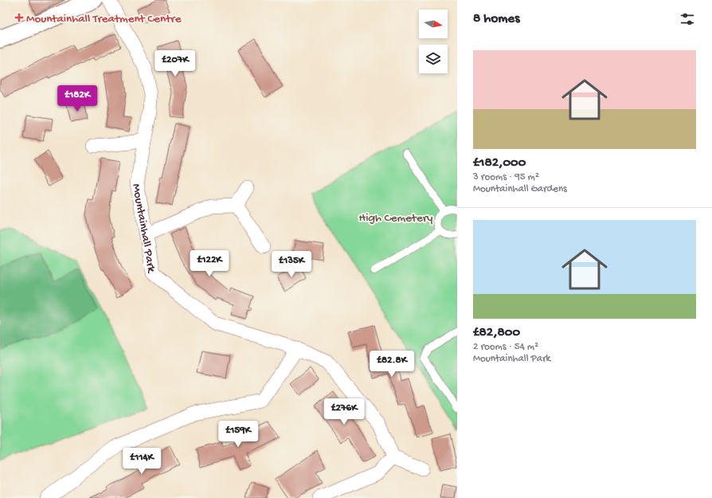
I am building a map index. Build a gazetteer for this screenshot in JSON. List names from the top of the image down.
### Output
{
  "streets": {
    "street": ["Mountainhall Park"]
  },
  "parks": ["High Cemetery"],
  "places": {
    "health": ["Mountainhall Treatment Centre"]
  },
  "north": "right",
  "page": {
    "heading": "8 homes",
    "list": [
      {
        "name": "£182,000",
        "note": "3 rooms · 95 m² · Mountainhall Gardens"
      },
      {
        "name": "£82,800",
        "note": "2 rooms · 54 m² · Mountainhall Park"
      }
    ],
    "price": [
      "£207K",
      "£182K",
      "£122K",
      "£135K",
      "£82.8K",
      "£276K",
      "£159K",
      "£114K"
    ]
  }
}
